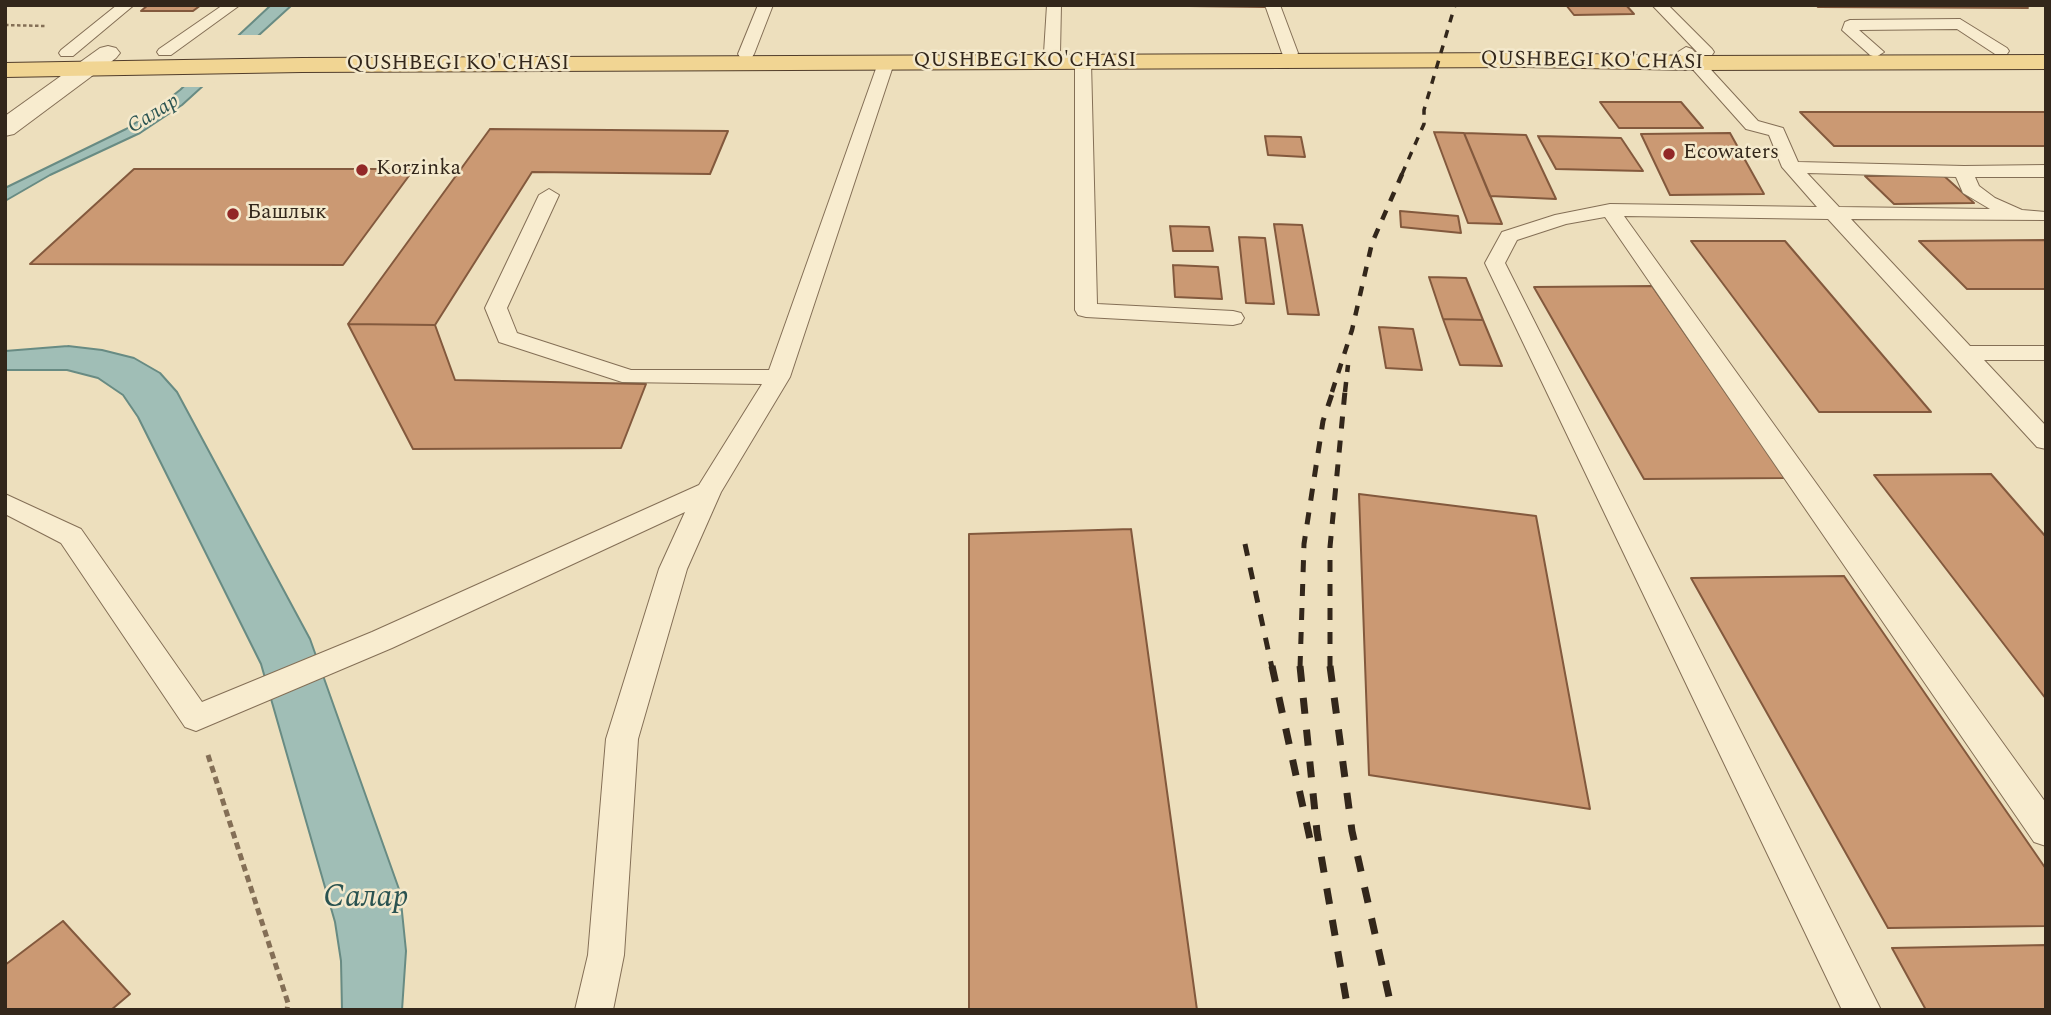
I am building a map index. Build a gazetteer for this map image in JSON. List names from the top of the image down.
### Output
{
  "streets": {
    "main road": ["QUSHBEGI KO'CHASI"]
  },
  "water": ["Салар"],
  "places": ["Ecowaters", "Korzinka", "Башлык"]
}
